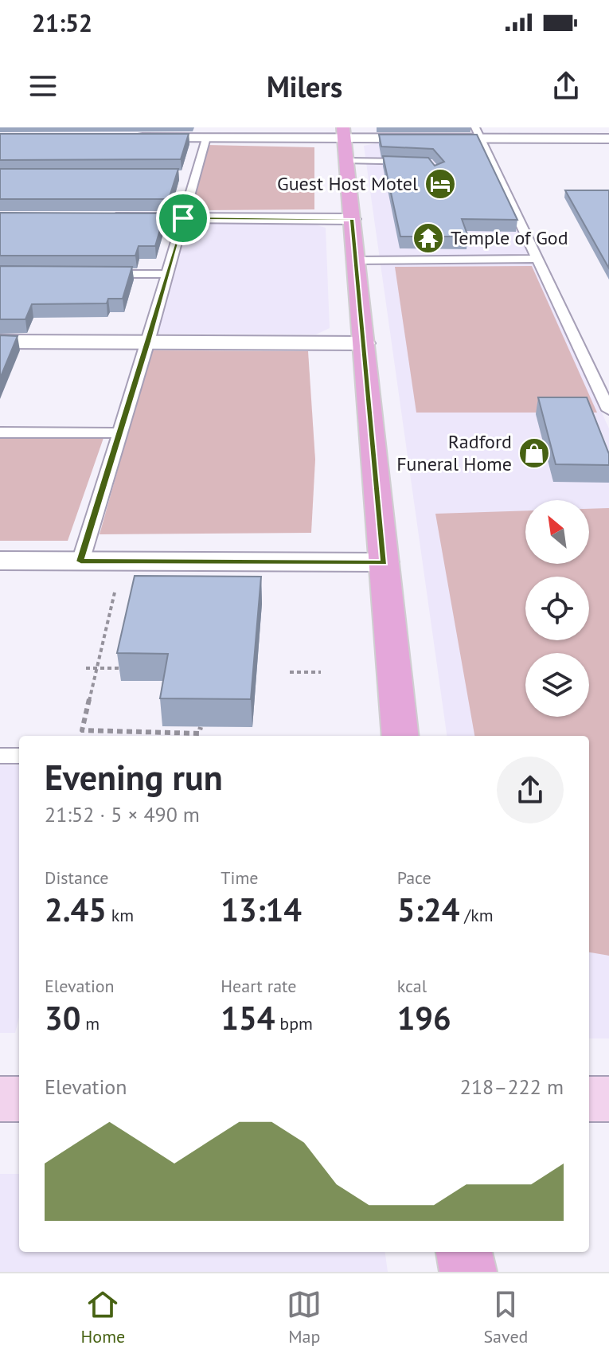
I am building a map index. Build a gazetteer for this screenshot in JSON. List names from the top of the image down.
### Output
{
  "places": {
    "hotel": ["Guest Host Motel"],
    "temple": ["Temple of God"],
    "shop": ["Radford Funeral Home"]
  },
  "north": "top left",
  "page": {
    "status": "21:52",
    "header": "Milers",
    "heading": ["Evening run", "21:52 · 5 × 490 m"],
    "stats": [
      ["Distance", "2.45 km"],
      ["Time", "13:14"],
      ["Pace", "5:24 /km"],
      ["Elevation", "30 m"],
      ["Heart rate", "154 bpm"],
      ["kcal", "196"]
    ],
    "chart": ["Elevation", "218–222 m"],
    "tabs": ["Home", "Map", "Saved"]
  }
}
